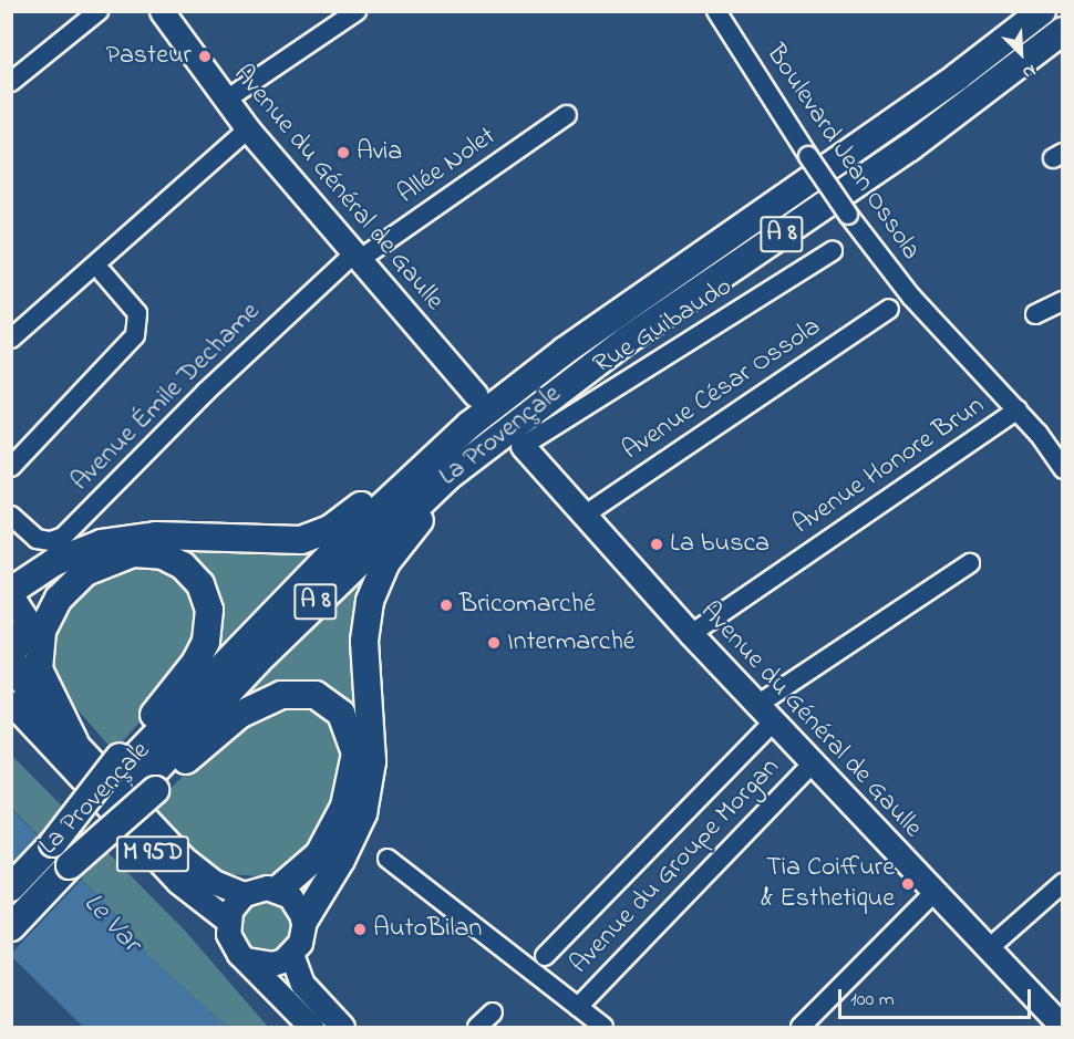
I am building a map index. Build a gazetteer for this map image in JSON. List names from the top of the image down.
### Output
{
  "streets": {
    "highway": ["A 8", "La Provençale"],
    "main road": ["Avenue du Général de Gaulle", "M 95D"],
    "street": [
      "Boulevard Jean Ossola",
      "Allée Nolet",
      "Rue Guibaudo",
      "Avenue César Ossola",
      "Avenue Émile Dechame",
      "Avenue Honore Brun",
      "Avenue du Groupe Morgan"
    ]
  },
  "crossings": [
    ["Boulevard Jean Ossola", "Avenue Honore Brun"],
    ["Allée Nolet", "Avenue du Général de Gaulle"],
    ["Allée Nolet", "Avenue Émile Dechame"],
    ["Avenue du Général de Gaulle", "Rue Guibaudo"],
    ["Avenue du Général de Gaulle", "Avenue César Ossola"],
    ["Avenue du Général de Gaulle", "Avenue Émile Dechame"],
    ["Avenue du Général de Gaulle", "Avenue Honore Brun"],
    ["Avenue du Général de Gaulle", "Avenue du Groupe Morgan"]
  ],
  "water": ["Le Var"],
  "places": [
    "Pasteur",
    "Avia",
    "La busca",
    "Bricomarché",
    "Intermarché",
    "Tia Coiffure & Esthetique",
    "AutoBilan"
  ],
  "scale_bar": "100 m",
  "north": "bottom right"
}
